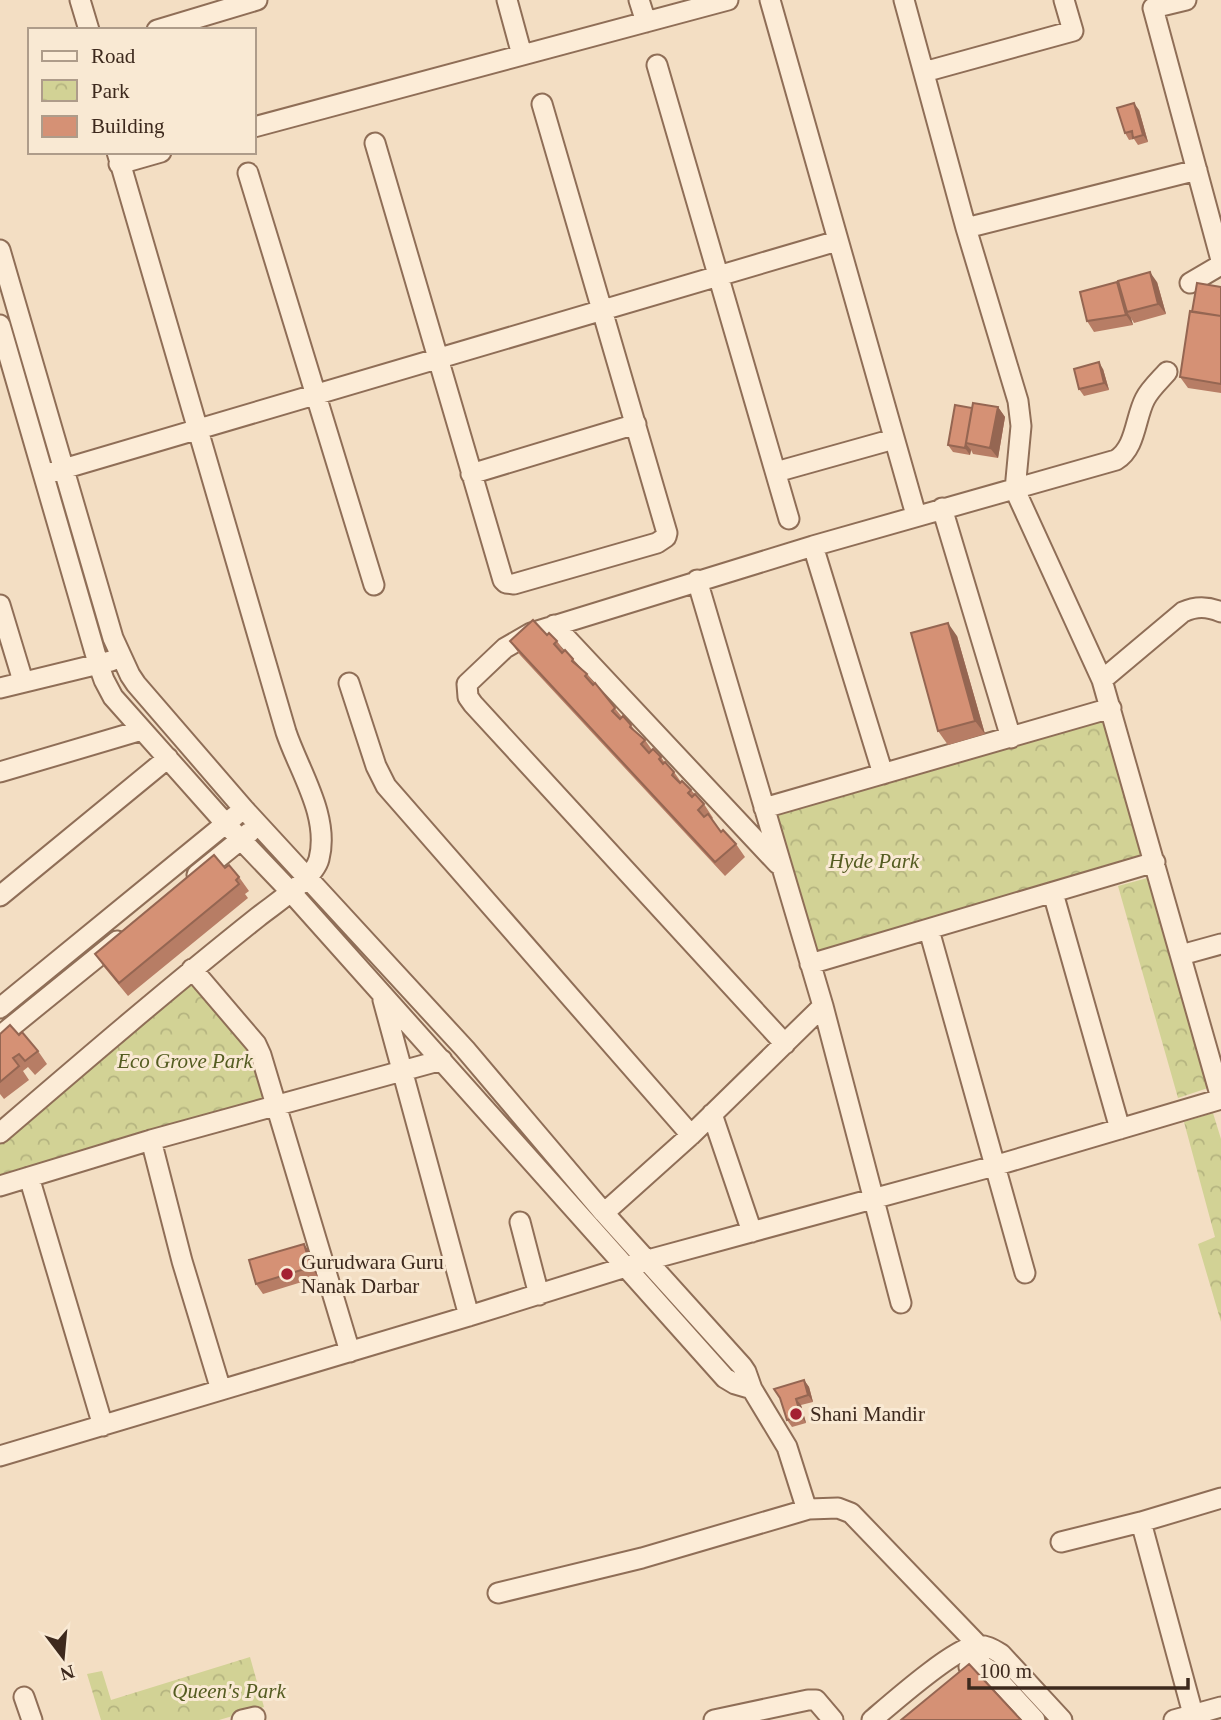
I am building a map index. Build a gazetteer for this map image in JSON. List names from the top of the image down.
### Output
{
  "parks": ["Hyde Park", "Eco Grove Park", "Queen's Park"],
  "places": ["Gurudwara Guru Nanak Darbar", "Shani Mandir"],
  "legend": ["Road", "Park", "Building"],
  "scale_bar": "100 m",
  "north": "bottom"
}
